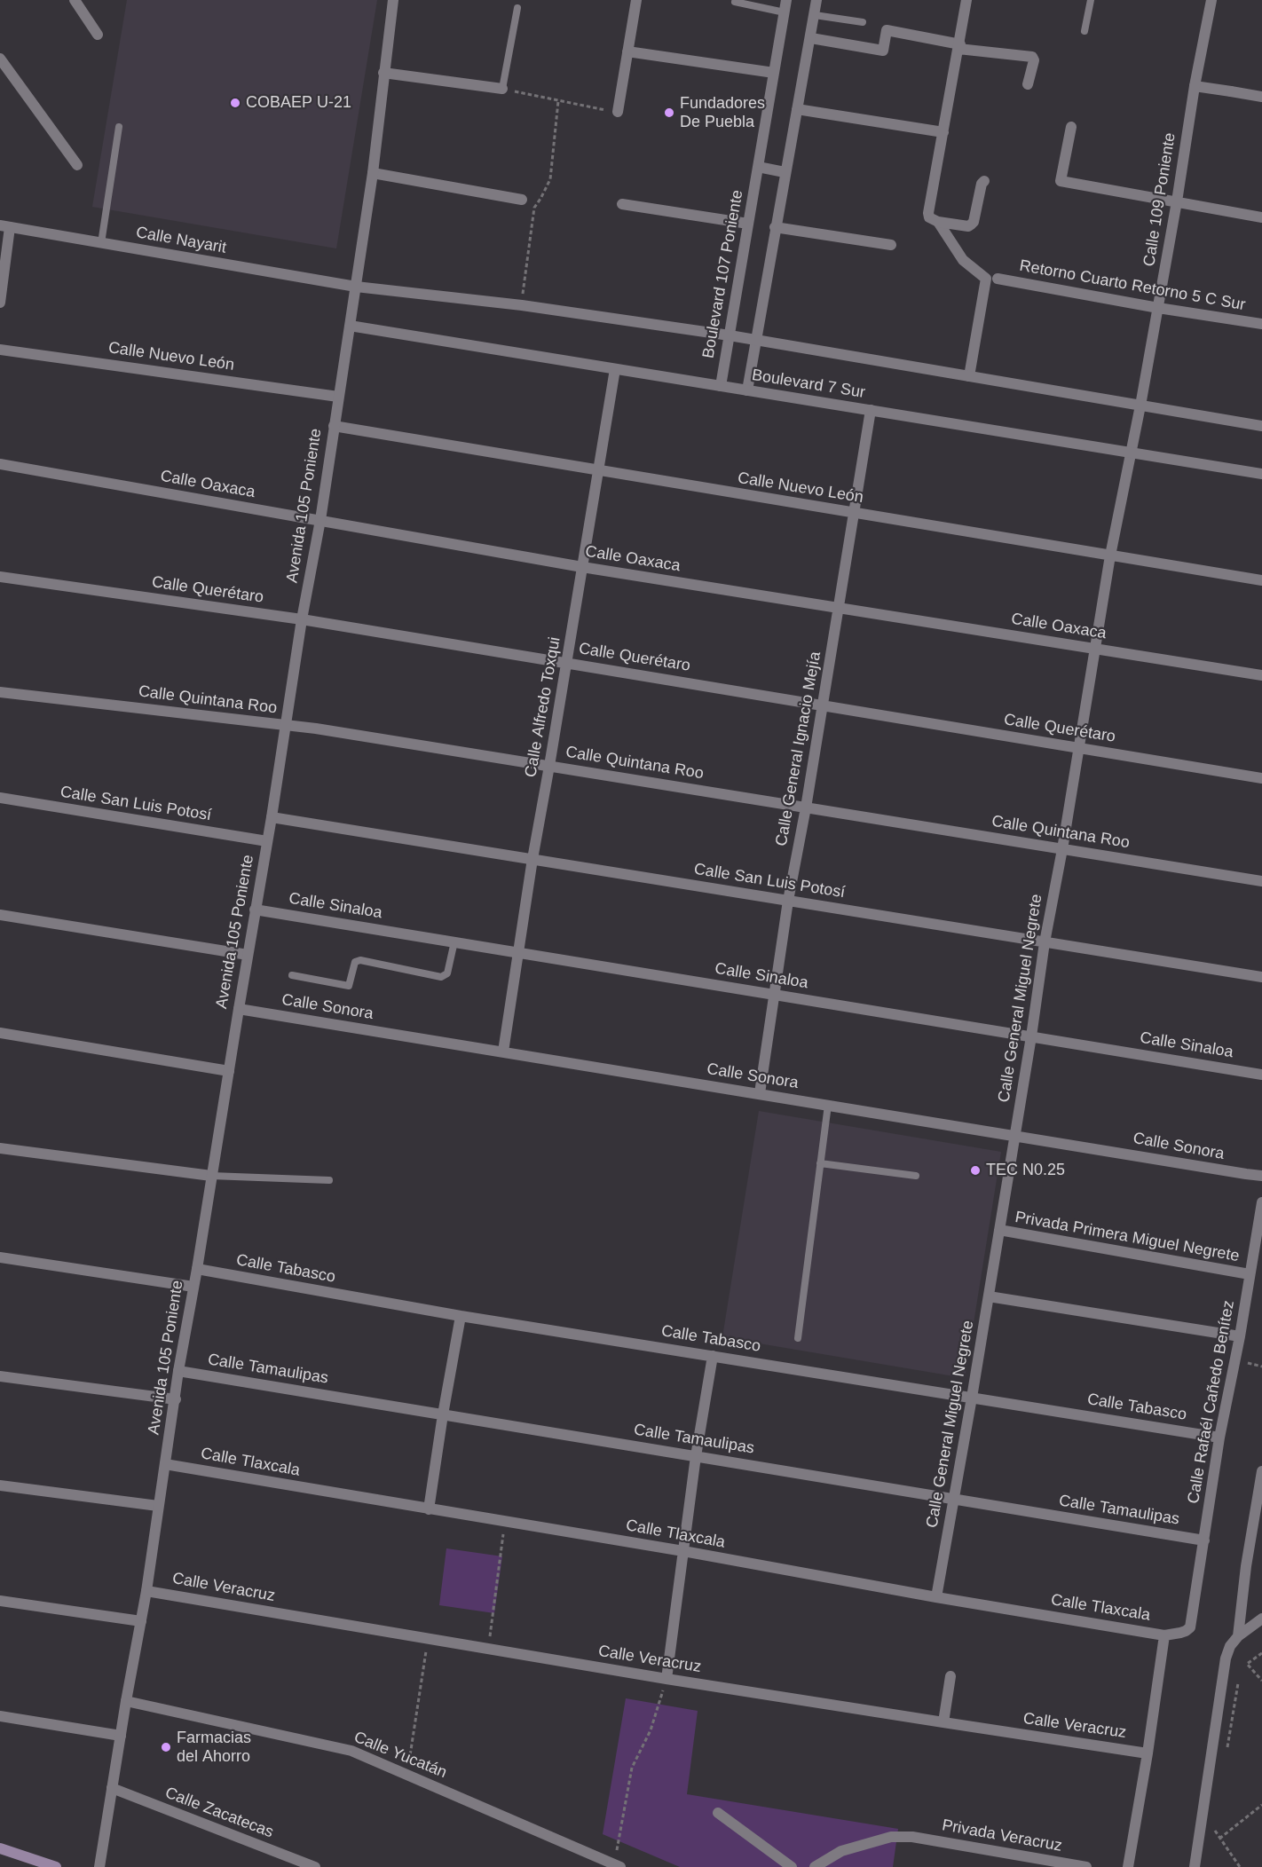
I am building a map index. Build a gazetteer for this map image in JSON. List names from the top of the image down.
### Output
{
  "streets": {
    "street": [
      "Calle 109 Poniente",
      "Calle Nayarit",
      "Boulevard 107 Poniente",
      "Retorno Cuarto Retorno 5 C Sur",
      "Calle Nuevo León",
      "Boulevard 7 Sur",
      "Calle Oaxaca",
      "Avenida 105 Poniente",
      "Calle Querétaro",
      "Calle Quintana Roo",
      "Calle Alfredo Toxqui",
      "Calle General Ignacio Mejía",
      "Calle San Luis Potosí",
      "Calle Sinaloa",
      "Calle General Miguel Negrete",
      "Calle Sonora",
      "Privada Primera Miguel Negrete",
      "Calle Tabasco",
      "Calle Tamaulipas",
      "Calle Rafaél Cañedo Benítez",
      "Calle Tlaxcala",
      "Calle Veracruz",
      "Calle Yucatán",
      "Calle Zacatecas",
      "Privada Veracruz"
    ]
  },
  "crossings": [
    ["Calle 109 Poniente", "Retorno Cuarto Retorno 5 C Sur"],
    ["Calle 109 Poniente", "Calle General Miguel Negrete"],
    ["Calle Nayarit", "Avenida 105 Poniente"],
    ["Boulevard 107 Poniente", "Boulevard 7 Sur"],
    ["Calle Nuevo León", "Avenida 105 Poniente"],
    ["Calle Nuevo León", "Calle Alfredo Toxqui"],
    ["Calle Nuevo León", "Calle General Ignacio Mejía"],
    ["Calle Nuevo León", "Calle General Miguel Negrete"],
    ["Boulevard 7 Sur", "Avenida 105 Poniente"],
    ["Boulevard 7 Sur", "Calle Alfredo Toxqui"],
    ["Boulevard 7 Sur", "Calle General Ignacio Mejía"],
    ["Boulevard 7 Sur", "Calle General Miguel Negrete"],
    ["Calle Oaxaca", "Avenida 105 Poniente"],
    ["Calle Oaxaca", "Calle Alfredo Toxqui"],
    ["Calle Oaxaca", "Calle General Ignacio Mejía"],
    ["Calle Oaxaca", "Calle General Miguel Negrete"],
    ["Avenida 105 Poniente", "Calle Querétaro"],
    ["Avenida 105 Poniente", "Calle Quintana Roo"],
    ["Avenida 105 Poniente", "Calle San Luis Potosí"],
    ["Avenida 105 Poniente", "Calle Sinaloa"],
    ["Avenida 105 Poniente", "Calle Sonora"],
    ["Avenida 105 Poniente", "Calle Tabasco"],
    ["Avenida 105 Poniente", "Calle Tamaulipas"],
    ["Avenida 105 Poniente", "Calle Tlaxcala"],
    ["Avenida 105 Poniente", "Calle Veracruz"],
    ["Avenida 105 Poniente", "Calle Yucatán"],
    ["Avenida 105 Poniente", "Calle Zacatecas"],
    ["Calle Querétaro", "Calle Alfredo Toxqui"],
    ["Calle Querétaro", "Calle General Ignacio Mejía"],
    ["Calle Querétaro", "Calle General Miguel Negrete"],
    ["Calle Quintana Roo", "Calle Alfredo Toxqui"],
    ["Calle Quintana Roo", "Calle General Ignacio Mejía"],
    ["Calle Quintana Roo", "Calle General Miguel Negrete"],
    ["Calle Alfredo Toxqui", "Calle San Luis Potosí"],
    ["Calle Alfredo Toxqui", "Calle Sinaloa"],
    ["Calle Alfredo Toxqui", "Calle Sonora"],
    ["Calle General Ignacio Mejía", "Calle San Luis Potosí"],
    ["Calle General Ignacio Mejía", "Calle Sinaloa"],
    ["Calle General Ignacio Mejía", "Calle Sonora"],
    ["Calle San Luis Potosí", "Calle General Miguel Negrete"],
    ["Calle Sinaloa", "Calle General Miguel Negrete"],
    ["Calle General Miguel Negrete", "Calle Sonora"],
    ["Calle General Miguel Negrete", "Privada Primera Miguel Negrete"],
    ["Calle General Miguel Negrete", "Calle Tabasco"],
    ["Calle General Miguel Negrete", "Calle Tamaulipas"],
    ["Calle General Miguel Negrete", "Calle Tlaxcala"],
    ["Privada Primera Miguel Negrete", "Calle Rafaél Cañedo Benítez"],
    ["Calle Tabasco", "Calle Rafaél Cañedo Benítez"],
    ["Calle Tamaulipas", "Calle Rafaél Cañedo Benítez"],
    ["Calle Rafaél Cañedo Benítez", "Calle Tlaxcala"]
  ],
  "places": [
    "COBAEP U-21",
    "Fundadores De Puebla",
    "TEC N0.25",
    "Farmacias del Ahorro"
  ]
}
